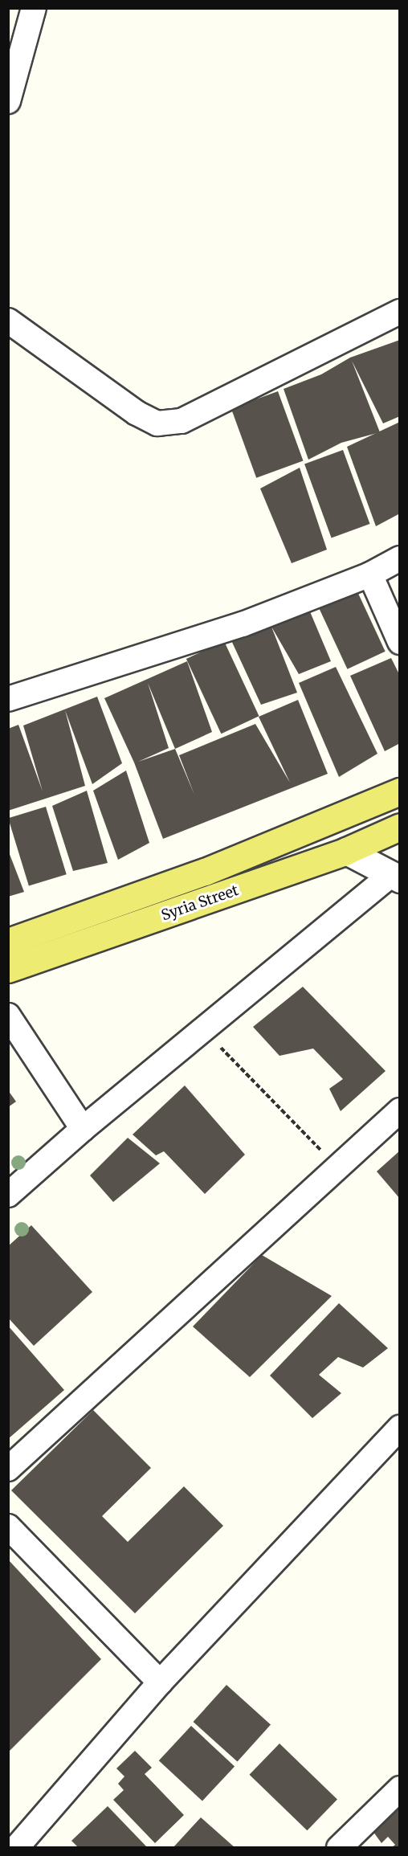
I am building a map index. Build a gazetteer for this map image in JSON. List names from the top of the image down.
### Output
{
  "streets": {
    "main road": ["Syria Street"]
  }
}
